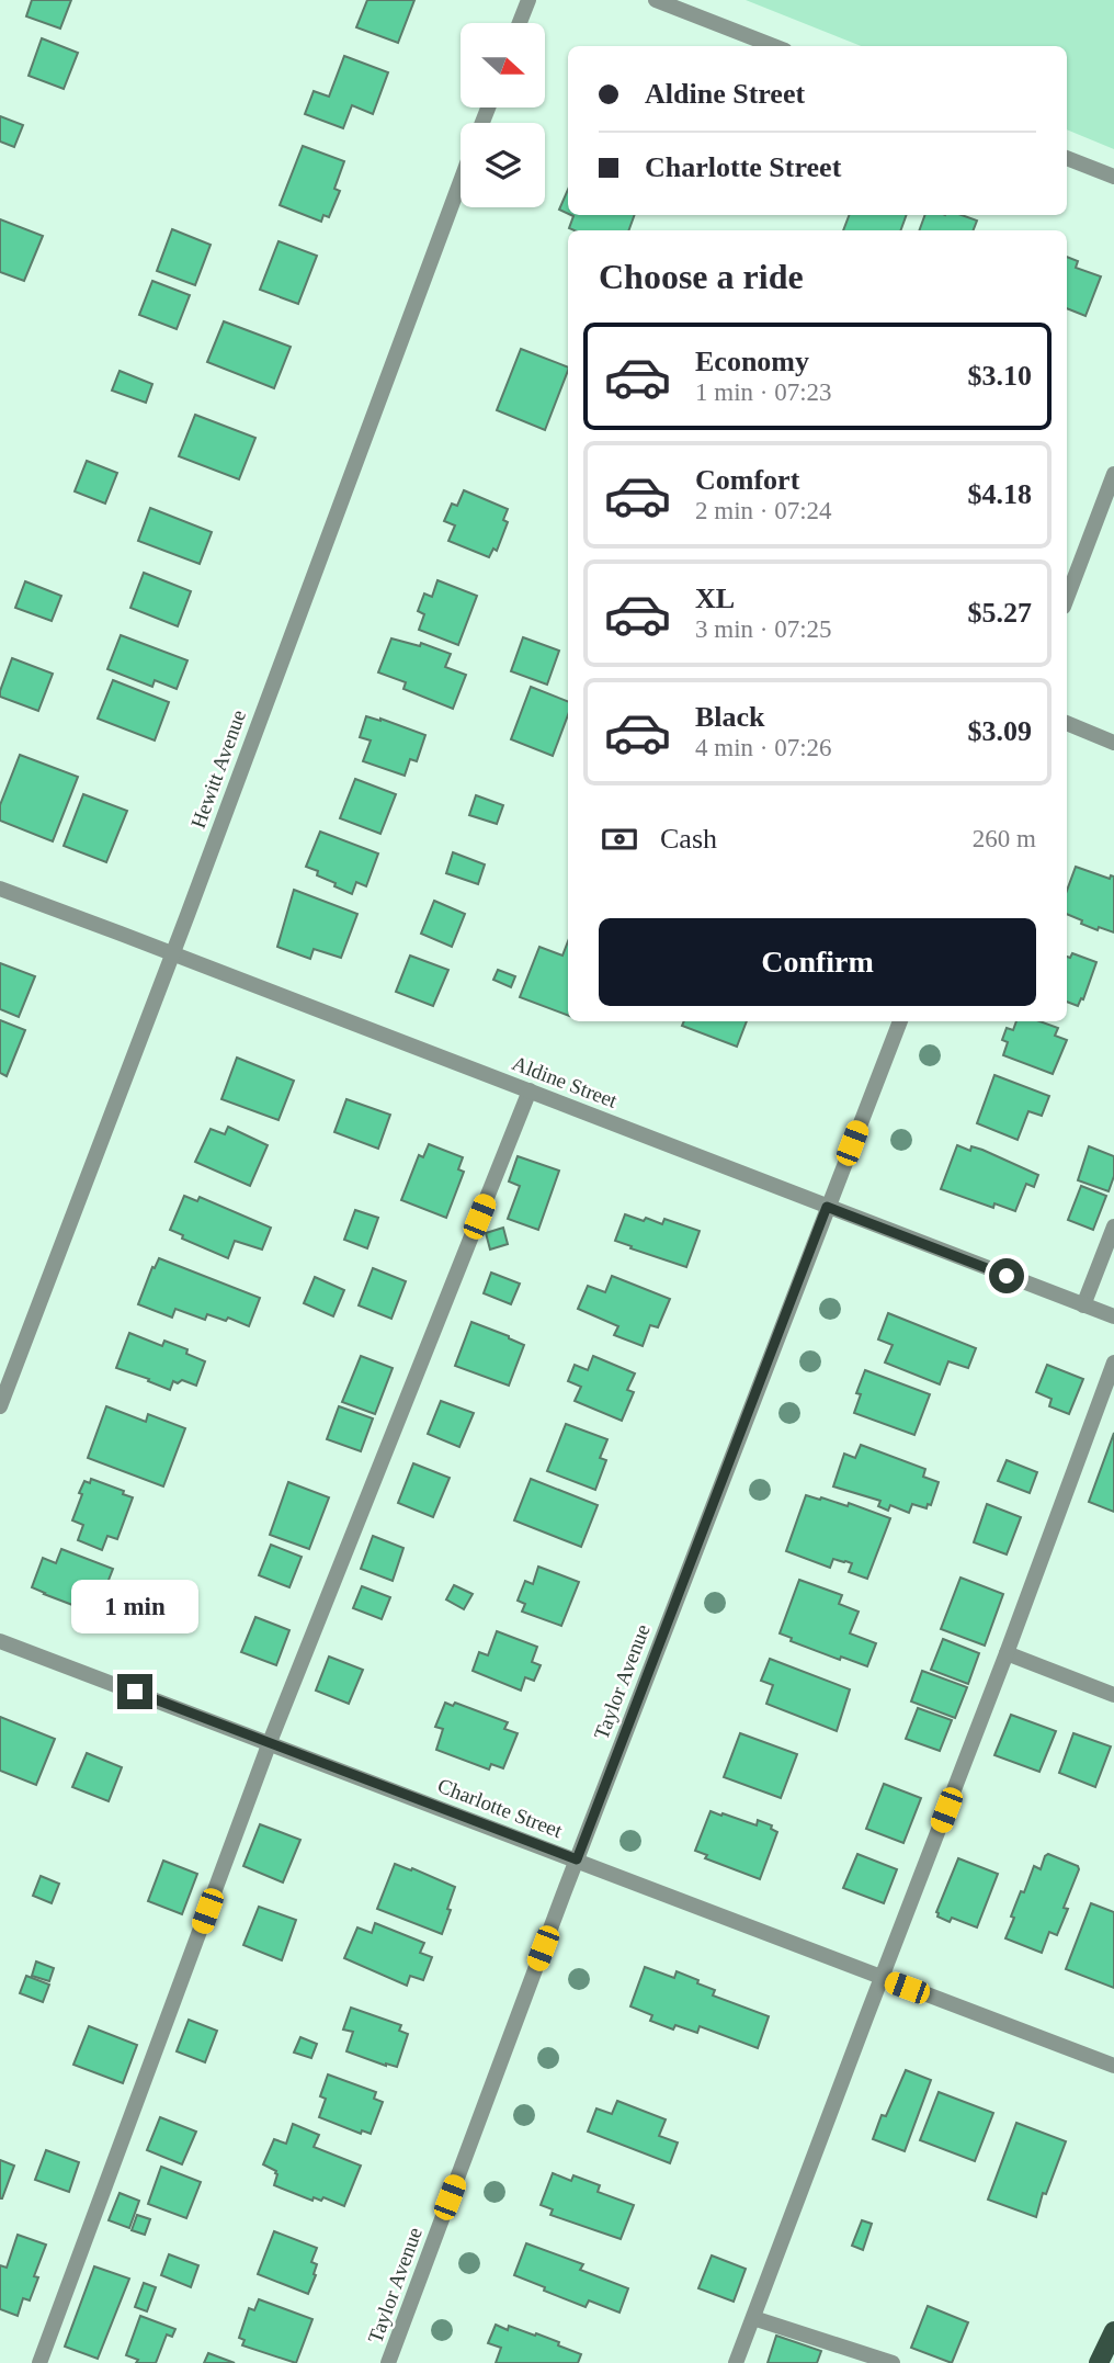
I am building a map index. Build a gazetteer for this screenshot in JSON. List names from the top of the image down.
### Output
{
  "streets": {
    "street": [
      "Hewitt Avenue",
      "Aldine Street",
      "Taylor Avenue",
      "Charlotte Street"
    ]
  },
  "crossings": [
    ["Hewitt Avenue", "Aldine Street"],
    ["Aldine Street", "Taylor Avenue"],
    ["Taylor Avenue", "Charlotte Street"]
  ],
  "north": "right",
  "page": {
    "banner": ["Aldine Street", "Charlotte Street"],
    "heading": "Choose a ride",
    "list": [
      {
        "name": "Economy",
        "note": "1 min · 07:23",
        "value": "$3.10"
      },
      {
        "name": "Comfort",
        "note": "2 min · 07:24",
        "value": "$4.18"
      },
      {
        "name": "XL",
        "note": "3 min · 07:25",
        "value": "$5.27"
      },
      {
        "name": "Black",
        "note": "4 min · 07:26",
        "value": "$3.09"
      }
    ],
    "pay": ["Cash", "260 m"],
    "buttons": "Confirm",
    "bubble": "1 min"
  }
}
